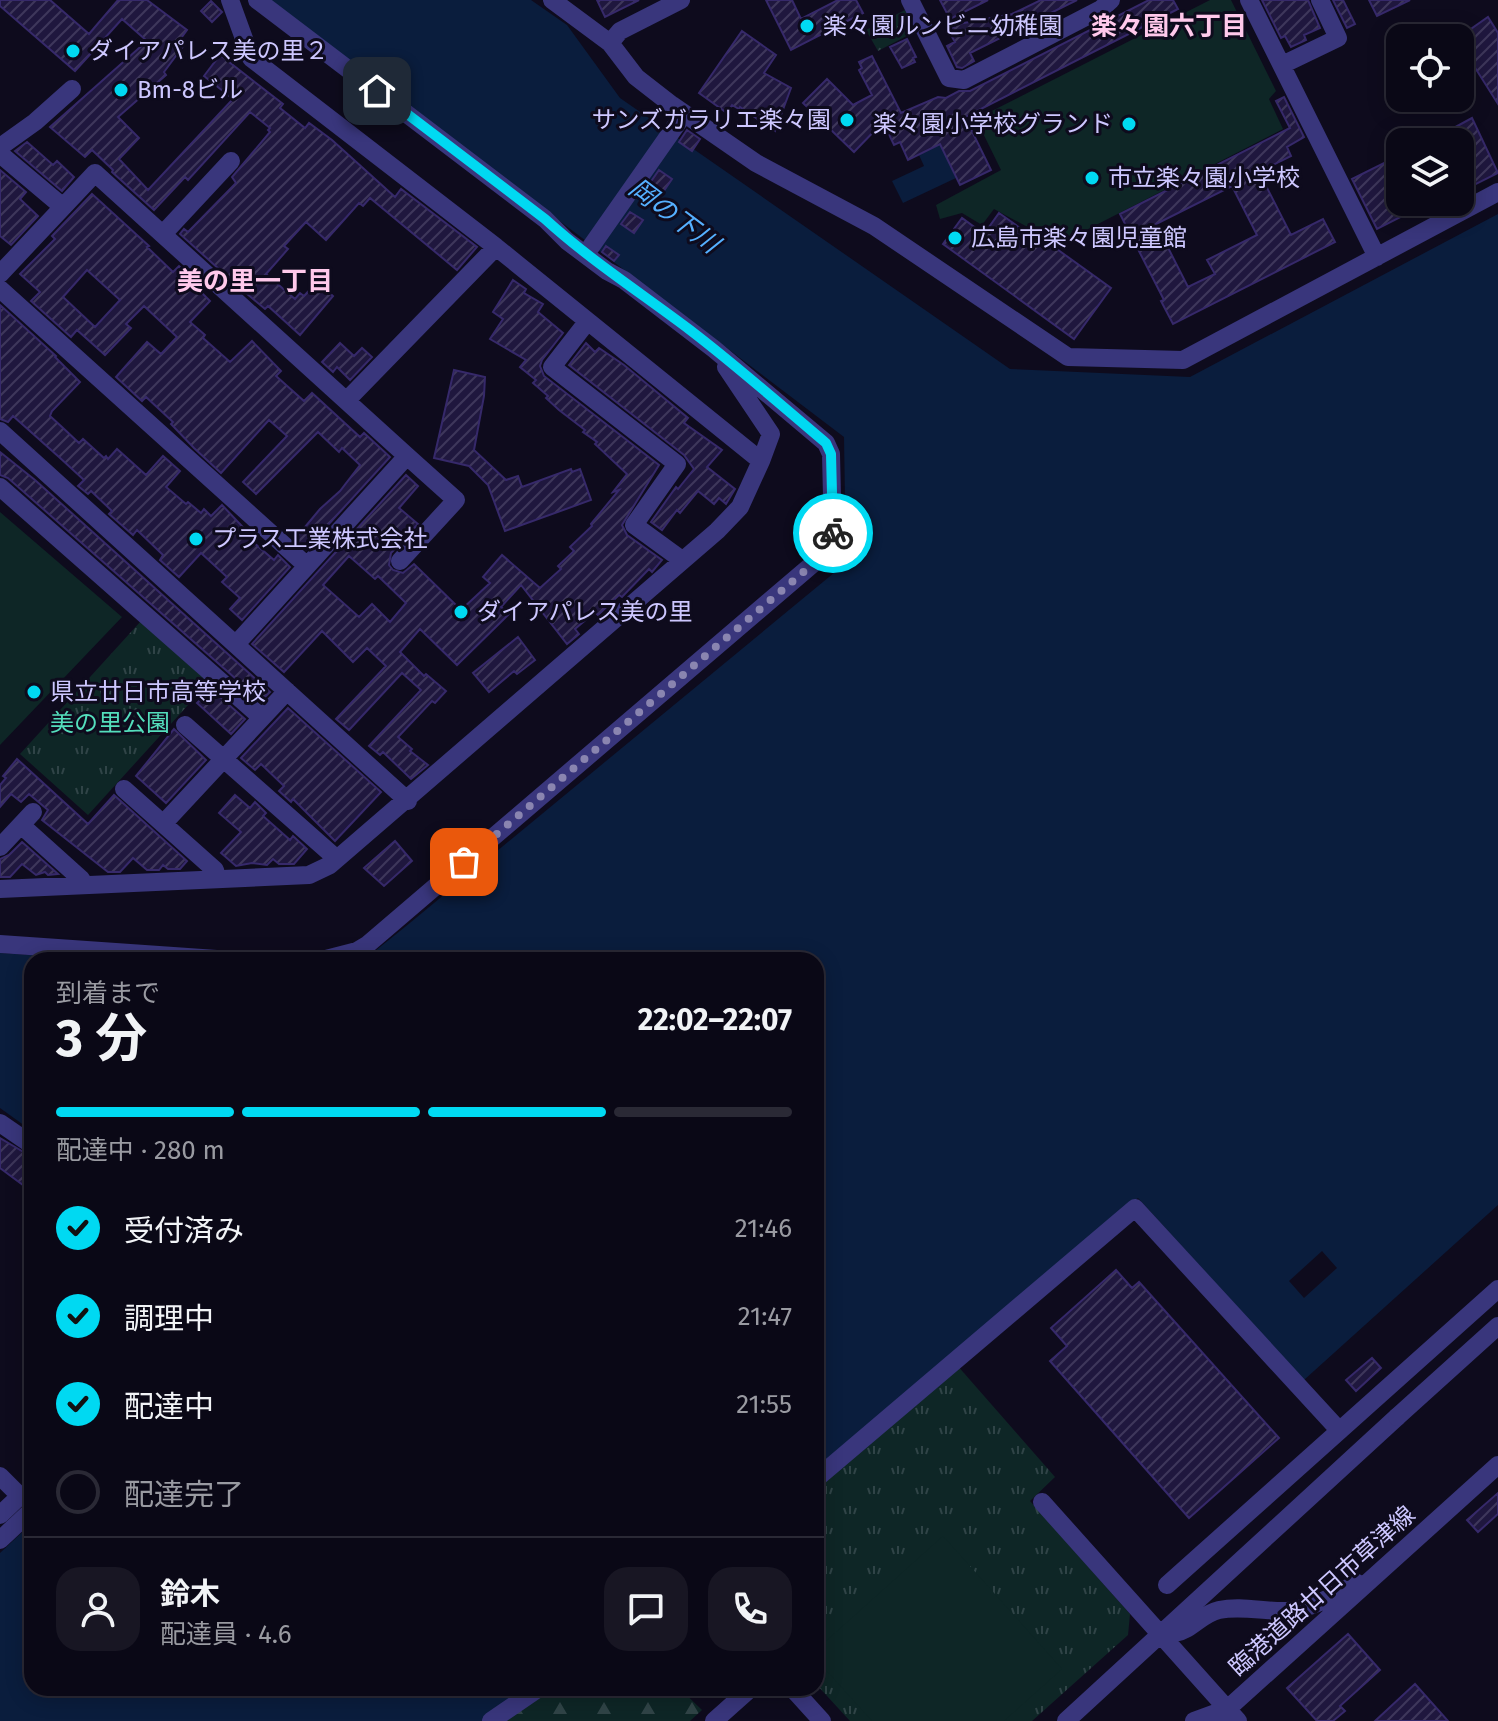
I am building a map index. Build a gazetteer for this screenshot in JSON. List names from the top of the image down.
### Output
{
  "streets": {
    "street": ["臨港道路廿日市草津線"]
  },
  "districts": ["楽々園六丁目", "美の里一丁目"],
  "water": ["岡の下川"],
  "parks": ["美の里公園"],
  "places": [
    "楽々園ルンビニ幼稚園",
    "ダイアパレス美の里２",
    "Bm-8ビル",
    "サンズガラリエ楽々園",
    "楽々園小学校グランド",
    "市立楽々園小学校",
    "広島市楽々園児童館",
    "プラス工業株式会社",
    "ダイアパレス美の里",
    "県立廿日市高等学校"
  ],
  "page": {
    "heading": ["3 分", "到着まで", "22:02–22:07"],
    "panel": ["鈴木", "配達員 · 4.6"],
    "bar": "配達中 · 280 m",
    "list": [
      ["受付済み", "21:46"],
      ["調理中", "21:47"],
      ["配達中", "21:55"],
      "配達完了"
    ]
  }
}
